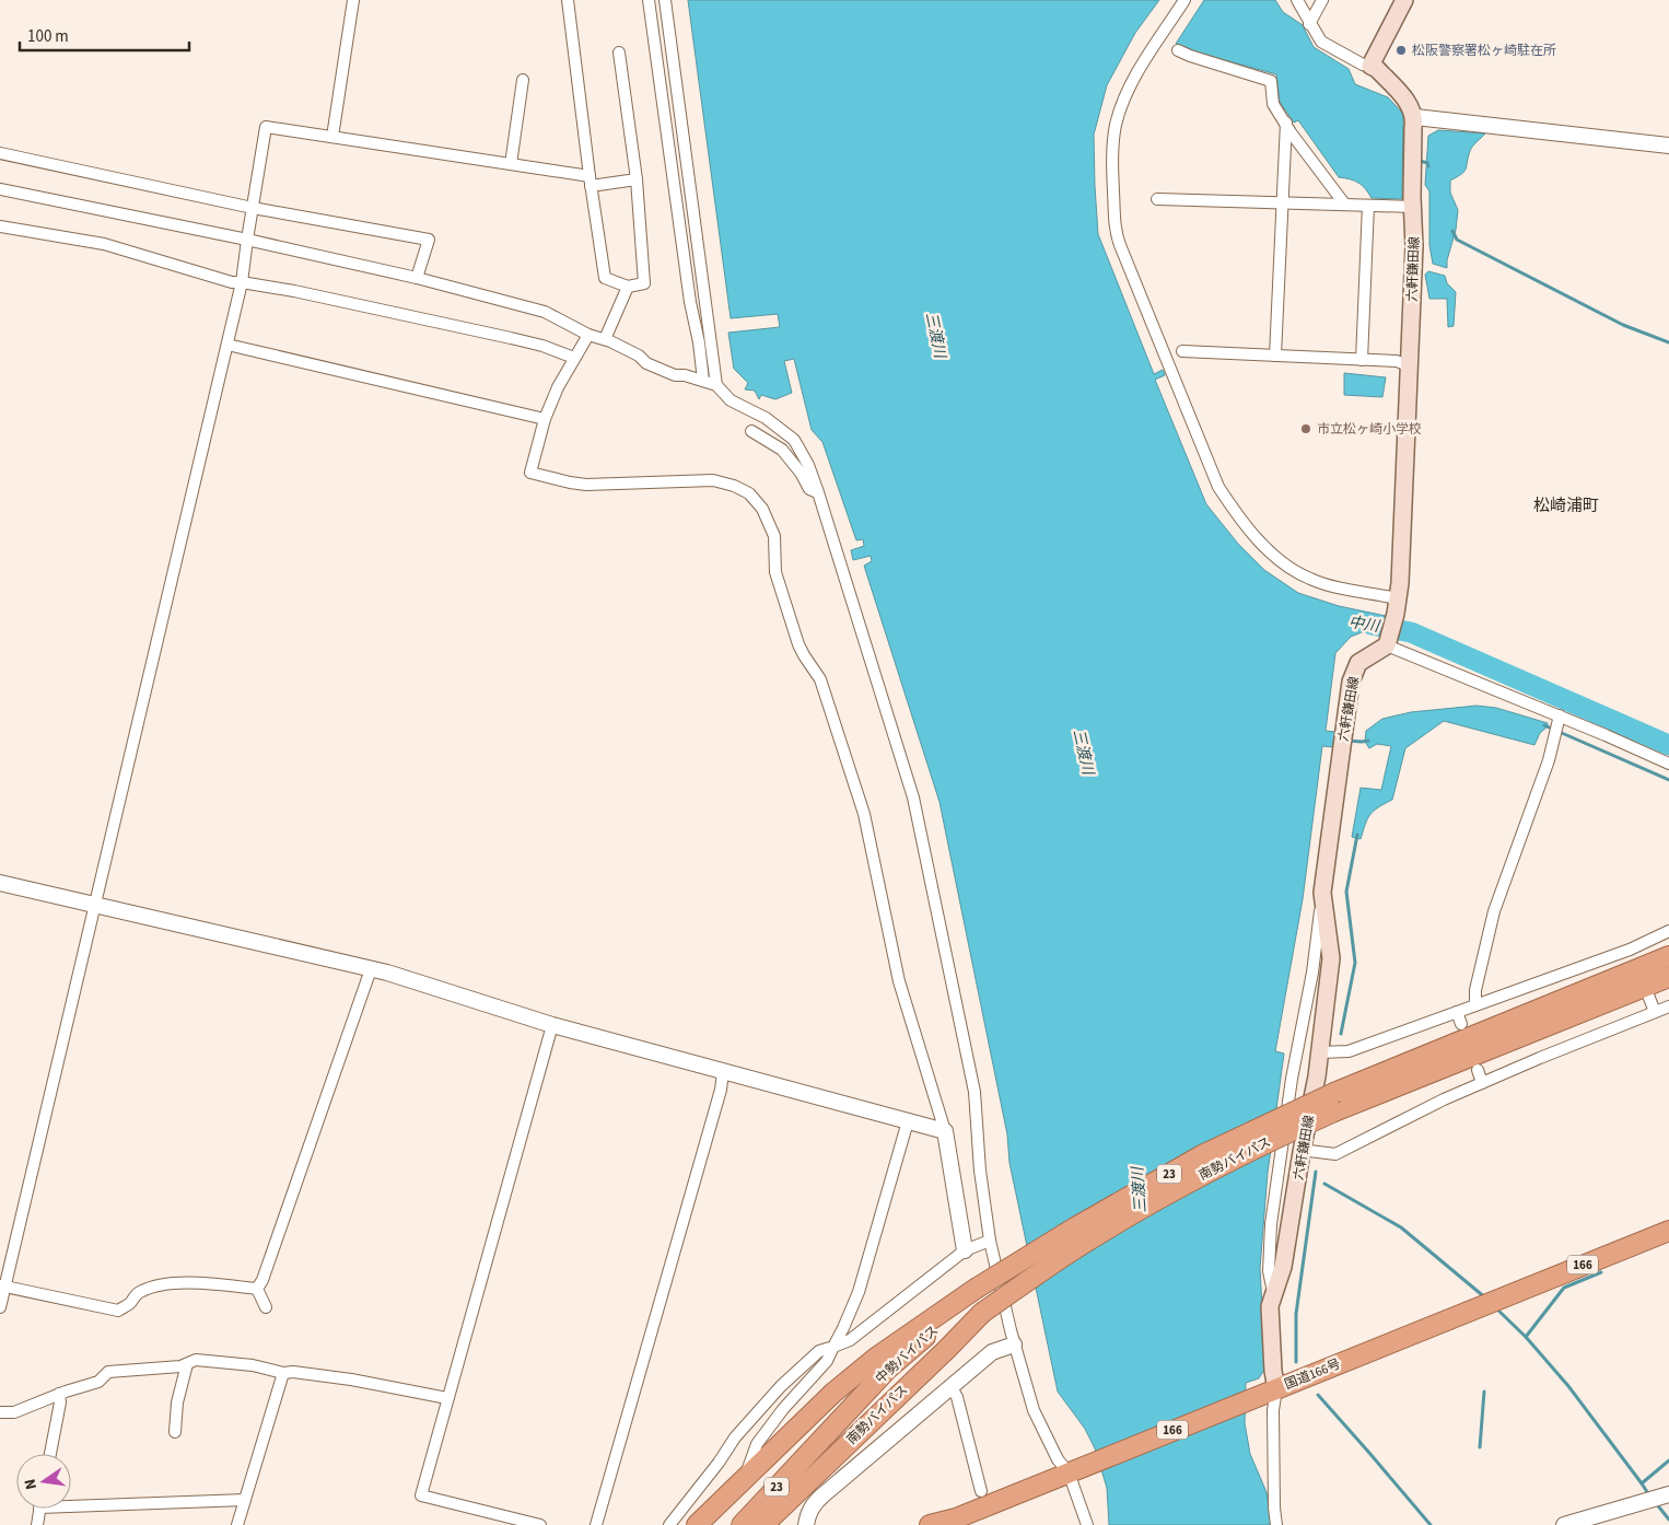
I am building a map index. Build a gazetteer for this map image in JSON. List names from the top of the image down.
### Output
{
  "streets": {
    "highway": [
      "南勢バイパス",
      "23",
      "166",
      "中勢バイパス",
      "国道166号"
    ],
    "main road": ["六軒鎌田線"]
  },
  "crossings": [
    ["六軒鎌田線", "国道166号"],
    ["南勢バイパス", "23"],
    ["南勢バイパス", "中勢バイパス"],
    ["23", "中勢バイパス"]
  ],
  "districts": ["松崎浦町"],
  "water": ["三渡川", "中川"],
  "places": ["松阪警察署松ヶ崎駐在所", "市立松ヶ崎小学校"],
  "scale_bar": "100 m",
  "north": "left"
}
